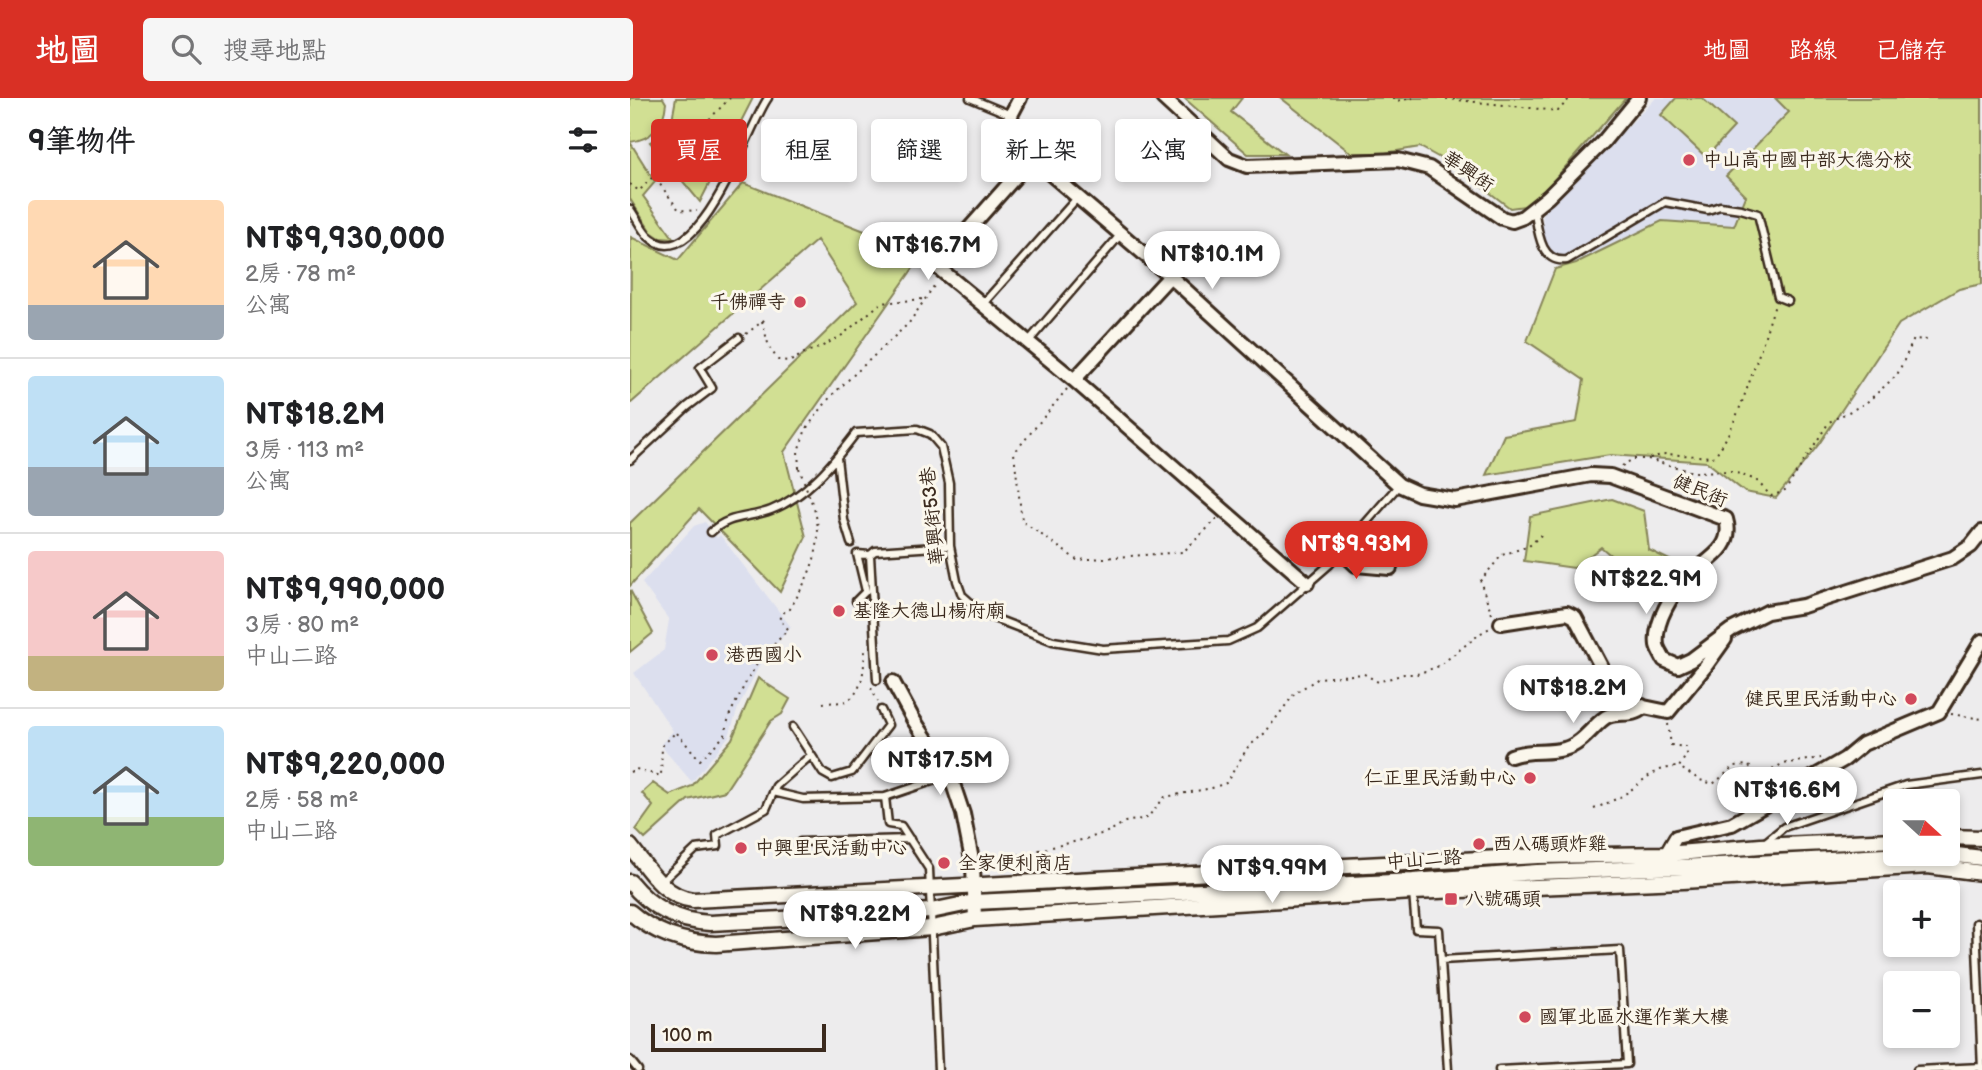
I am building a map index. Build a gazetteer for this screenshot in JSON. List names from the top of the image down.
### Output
{
  "streets": {
    "street": ["華興街", "健民街", "中山二路"],
    "lane": ["華興街53巷"]
  },
  "crossings": [
    ["健民街", "華興街53巷"]
  ],
  "places": {
    "other": [
      "中山高中國中部大德分校",
      "千佛禪寺",
      "基隆大德山楊府廟",
      "港西國小",
      "健民里民活動中心",
      "仁正里民活動中心",
      "西八碼頭炸雞",
      "中興里民活動中心",
      "全家便利商店",
      "國軍北區水運作業大樓"
    ],
    "transit": ["八號碼頭"]
  },
  "scale_bar": "100 m",
  "north": "right",
  "page": {
    "header": "地圖",
    "search": "搜尋地點",
    "nav": ["地圖", "路線", "已儲存"],
    "heading": "9筆物件",
    "chip": [
      "買屋",
      "租屋",
      "篩選",
      "新上架",
      "公寓"
    ],
    "list": [
      {
        "name": "NT$9,930,000",
        "note": "2房 · 78 m² · 公寓"
      },
      {
        "name": "NT$18.2M",
        "note": "3房 · 113 m² · 公寓"
      },
      {
        "name": "NT$9,990,000",
        "note": "3房 · 80 m² · 中山二路"
      },
      {
        "name": "NT$9,220,000",
        "note": "2房 · 58 m² · 中山二路"
      }
    ],
    "price": [
      "NT$16.7M",
      "NT$10.1M",
      "NT$9.93M",
      "NT$22.9M",
      "NT$18.2M",
      "NT$17.5M",
      "NT$16.6M",
      "NT$9.99M",
      "NT$9.22M"
    ],
    "map_buttons": ["+", "−"],
    "scale": "100 m"
  }
}
